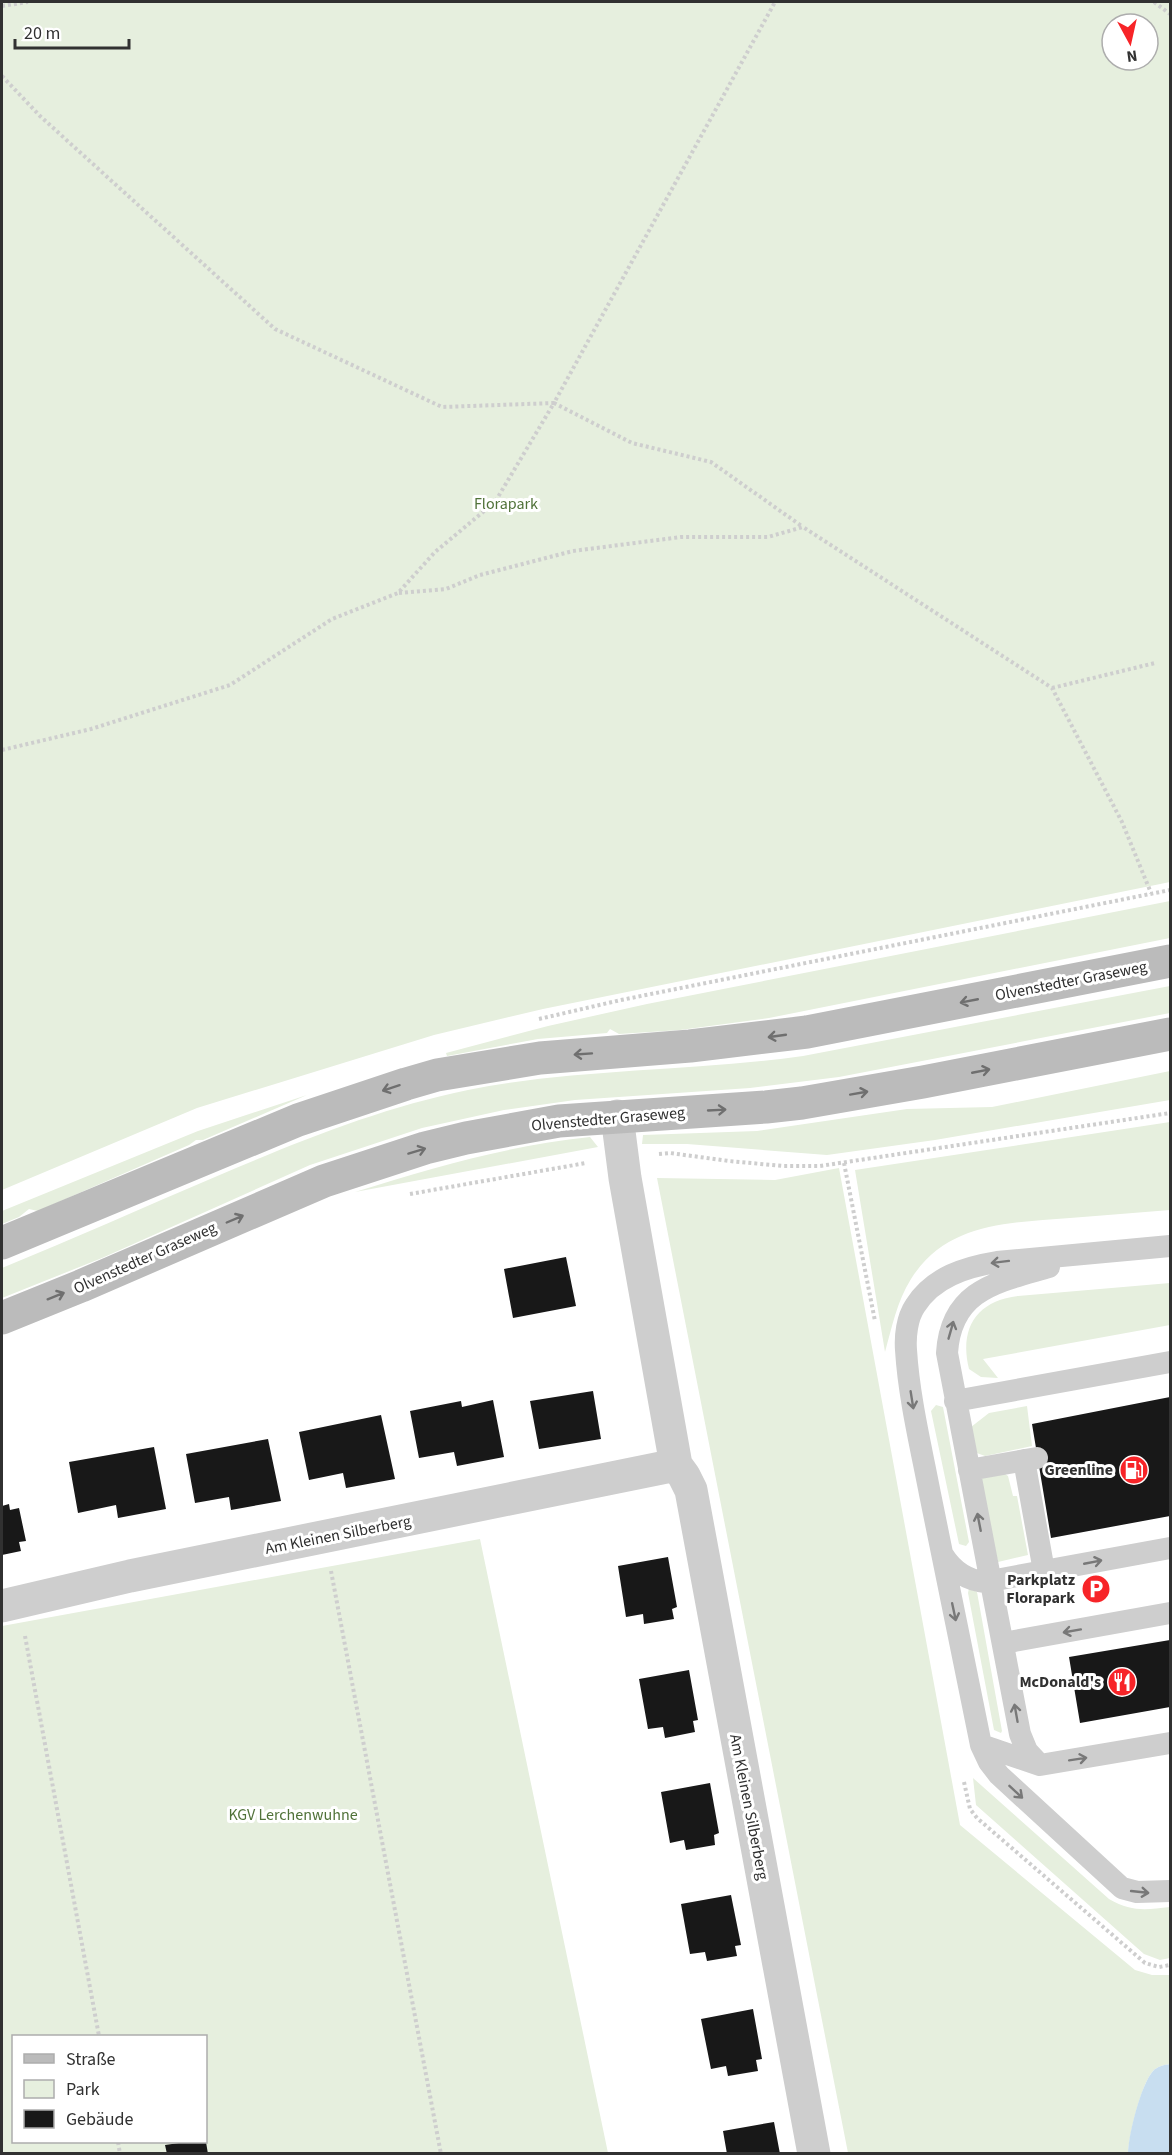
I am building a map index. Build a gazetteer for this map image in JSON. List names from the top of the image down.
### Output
{
  "streets": {
    "main road": ["Olvenstedter Graseweg"],
    "street": ["Am Kleinen Silberberg"]
  },
  "crossings": [
    ["Olvenstedter Graseweg", "Am Kleinen Silberberg"]
  ],
  "parks": ["Florapark", "KGV Lerchenwuhne"],
  "places": {
    "fuel station": ["Greenline"],
    "parking": ["Parkplatz Florapark"],
    "restaurant": ["McDonald's"]
  },
  "legend": ["Straße", "Park", "Gebäude"],
  "scale_bar": "20 m",
  "north": "bottom"
}
